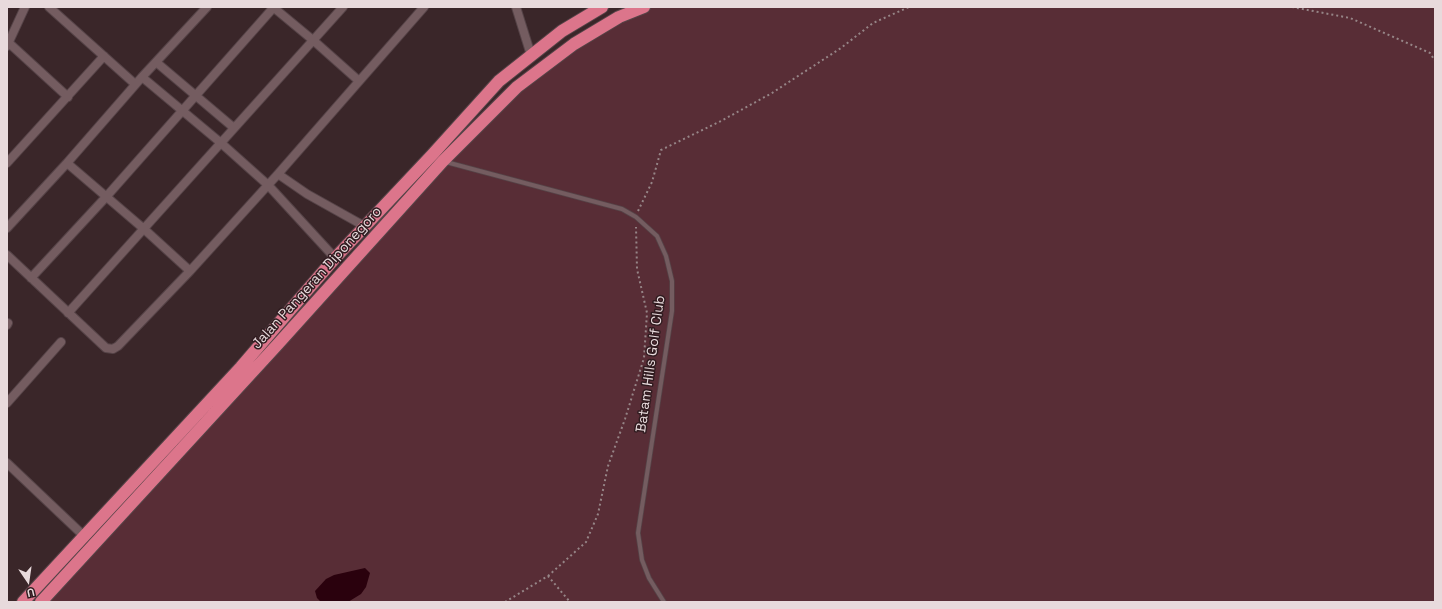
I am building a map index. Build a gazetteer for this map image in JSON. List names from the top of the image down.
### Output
{
  "streets": {
    "highway": ["Jalan Pangeran Diponegoro"],
    "lane": ["Batam Hills Golf Club"]
  },
  "crossings": [
    ["Jalan Pangeran Diponegoro", "Batam Hills Golf Club"]
  ],
  "north": "bottom"
}
